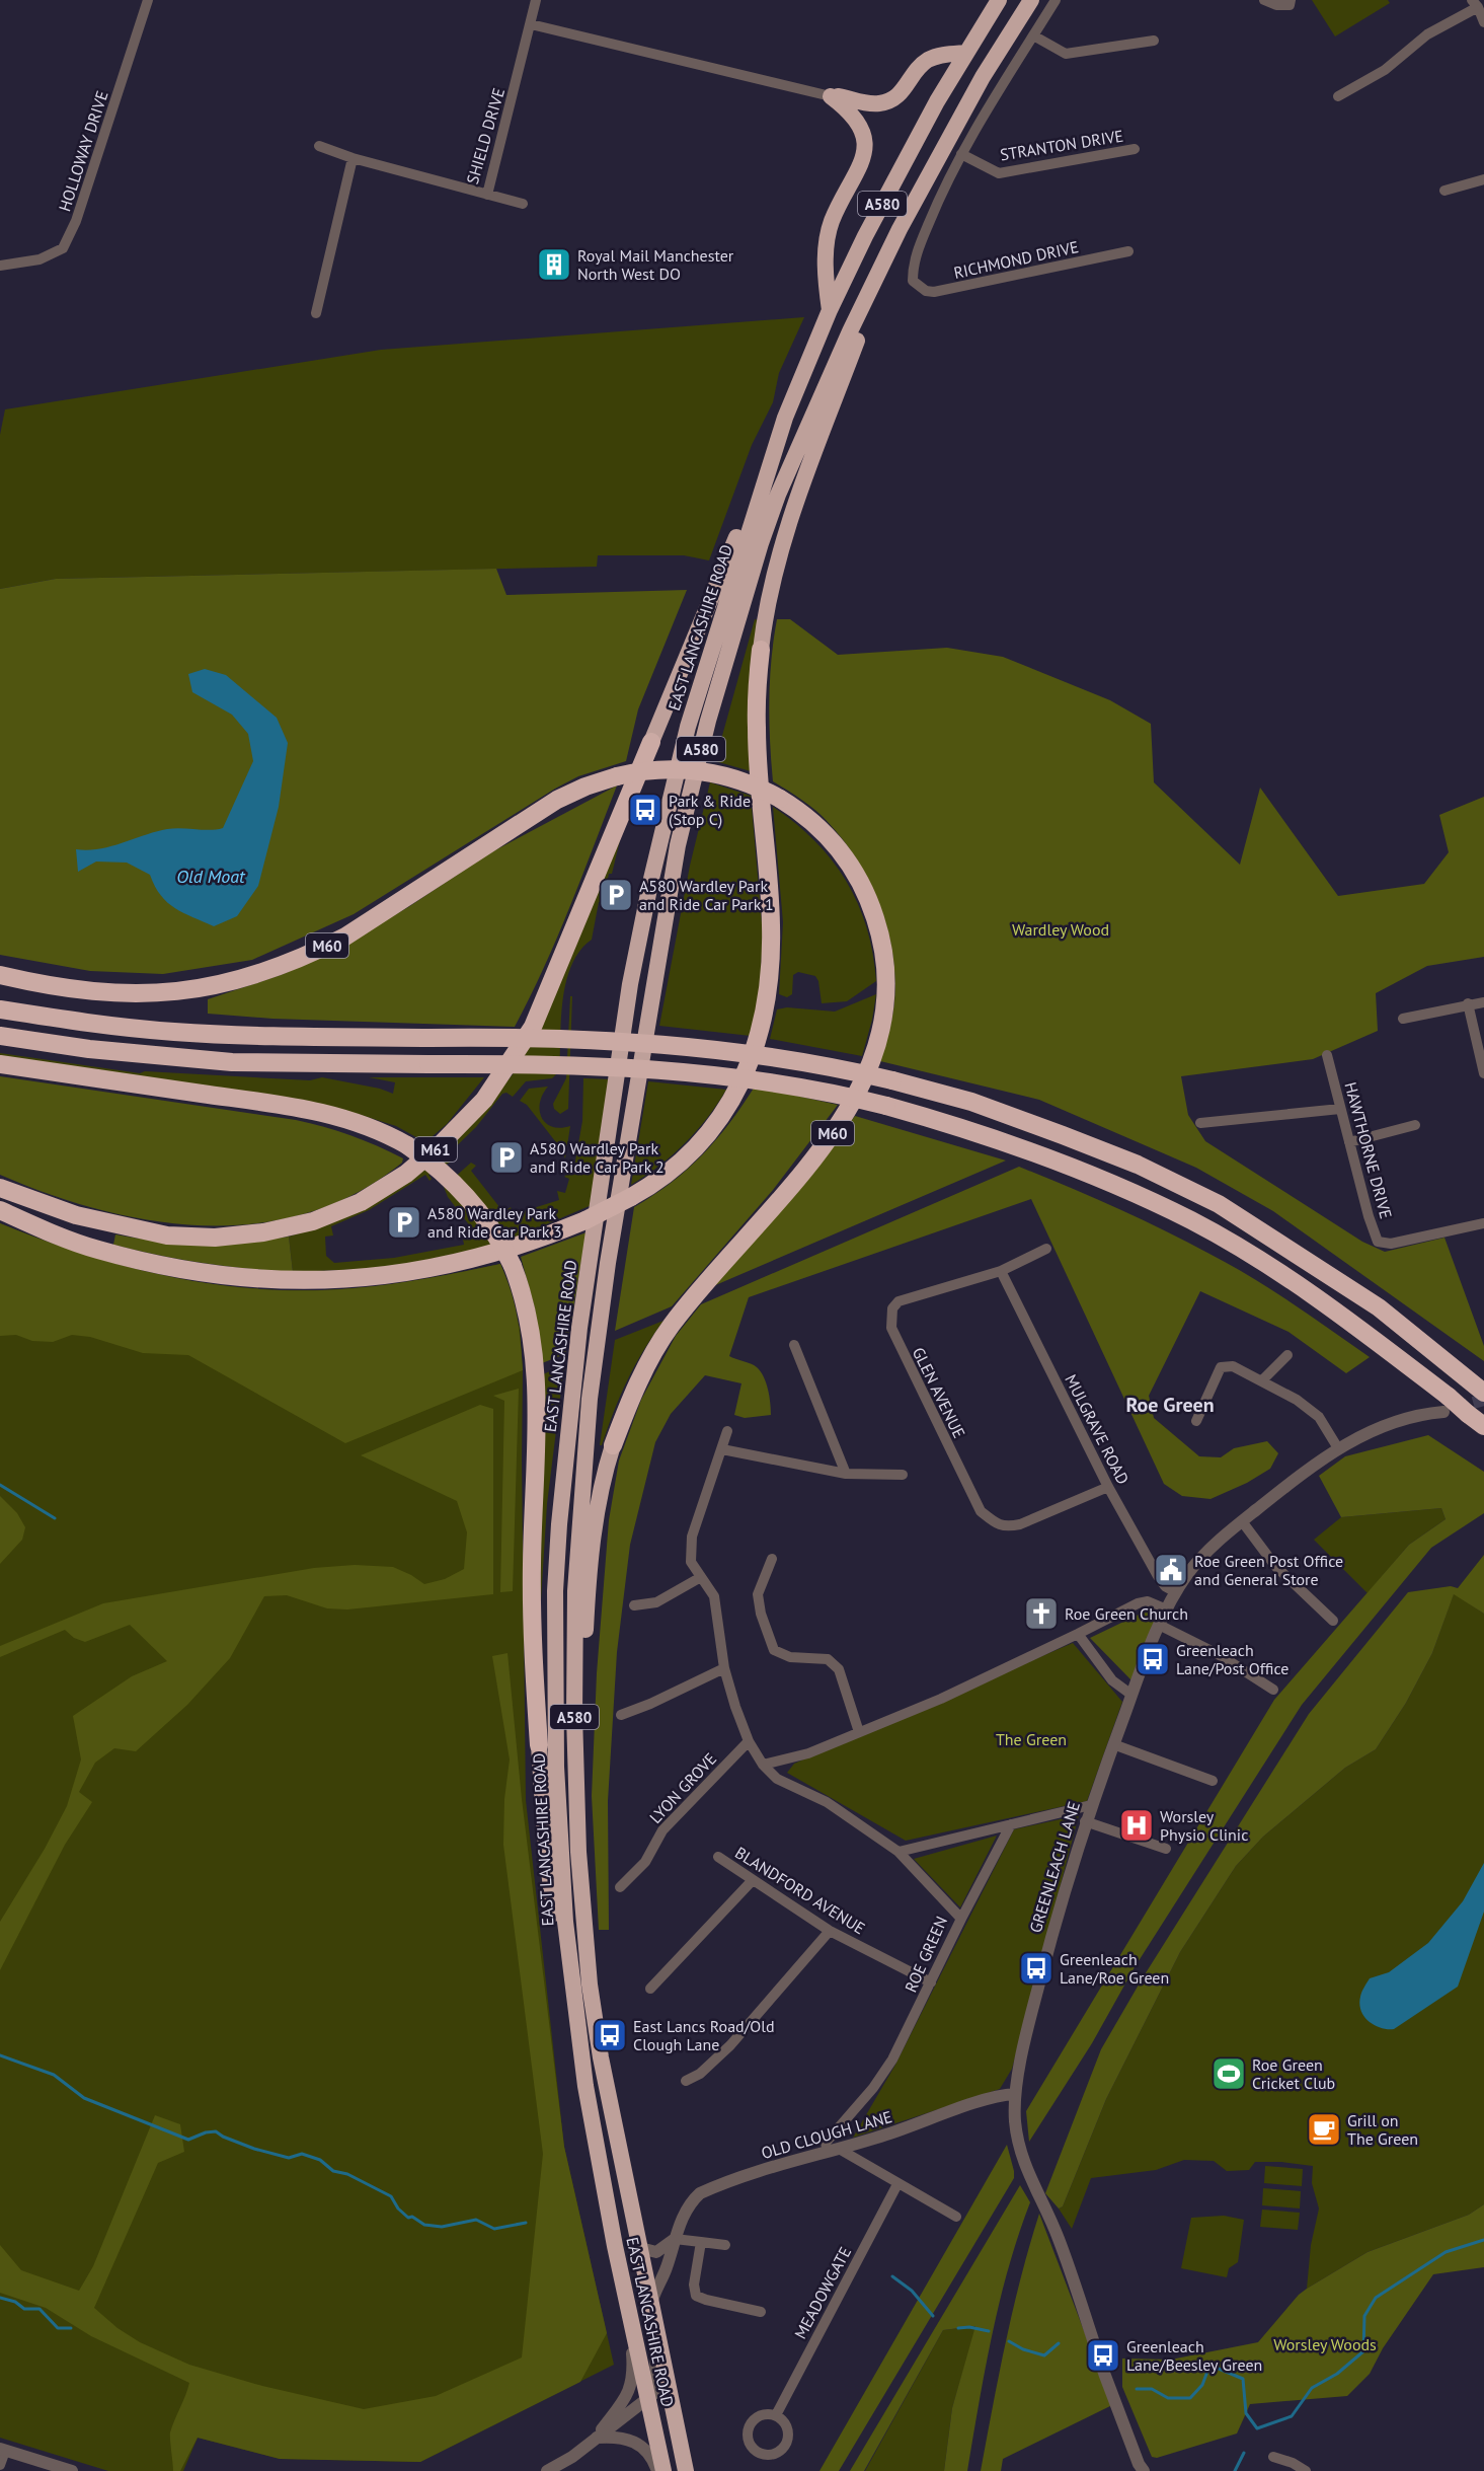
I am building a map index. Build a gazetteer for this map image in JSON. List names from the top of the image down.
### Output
{
  "streets": {
    "highway": [
      "A580",
      "EAST LANCASHIRE ROAD",
      "M60",
      "M61"
    ],
    "street": [
      "SHIELD DRIVE",
      "STRANTON DRIVE",
      "HOLLOWAY DRIVE",
      "RICHMOND DRIVE",
      "HAWTHORNE DRIVE",
      "GLEN AVENUE",
      "MULGRAVE ROAD",
      "LYON GROVE",
      "GREENLEACH LANE",
      "BLANDFORD AVENUE",
      "ROE GREEN",
      "OLD CLOUGH LANE",
      "MEADOWGATE"
    ]
  },
  "crossings": [
    ["STRANTON DRIVE", "RICHMOND DRIVE"],
    ["A580", "EAST LANCASHIRE ROAD"],
    ["A580", "M61"],
    ["EAST LANCASHIRE ROAD", "OLD CLOUGH LANE"],
    ["M60", "GREENLEACH LANE"],
    ["GLEN AVENUE", "MULGRAVE ROAD"],
    ["MULGRAVE ROAD", "GREENLEACH LANE"],
    ["LYON GROVE", "ROE GREEN"],
    ["GREENLEACH LANE", "OLD CLOUGH LANE"],
    ["BLANDFORD AVENUE", "ROE GREEN"],
    ["ROE GREEN", "OLD CLOUGH LANE"]
  ],
  "districts": ["Roe Green"],
  "water": ["Old Moat"],
  "parks": ["Wardley Wood", "The Green", "Worsley Woods"],
  "places": {
    "building": ["Royal Mail Manchester North West DO"],
    "bus stop": [
      "Park & Ride (Stop C)",
      "Greenleach Lane/Post Office",
      "Greenleach Lane/Roe Green",
      "East Lancs Road/Old Clough Lane",
      "Greenleach Lane/Beesley Green"
    ],
    "parking": ["A580 Wardley Park and Ride Car Park 1", "A580 Wardley Park and Ride Car Park 2", "A580 Wardley Park and Ride Car Park 3"],
    "public building": ["Roe Green Post Office and General Store"],
    "church": ["Roe Green Church"],
    "hospital": ["Worsley Physio Clinic"],
    "sports": ["Roe Green Cricket Club"],
    "cafe": ["Grill on The Green"]
  }
}
